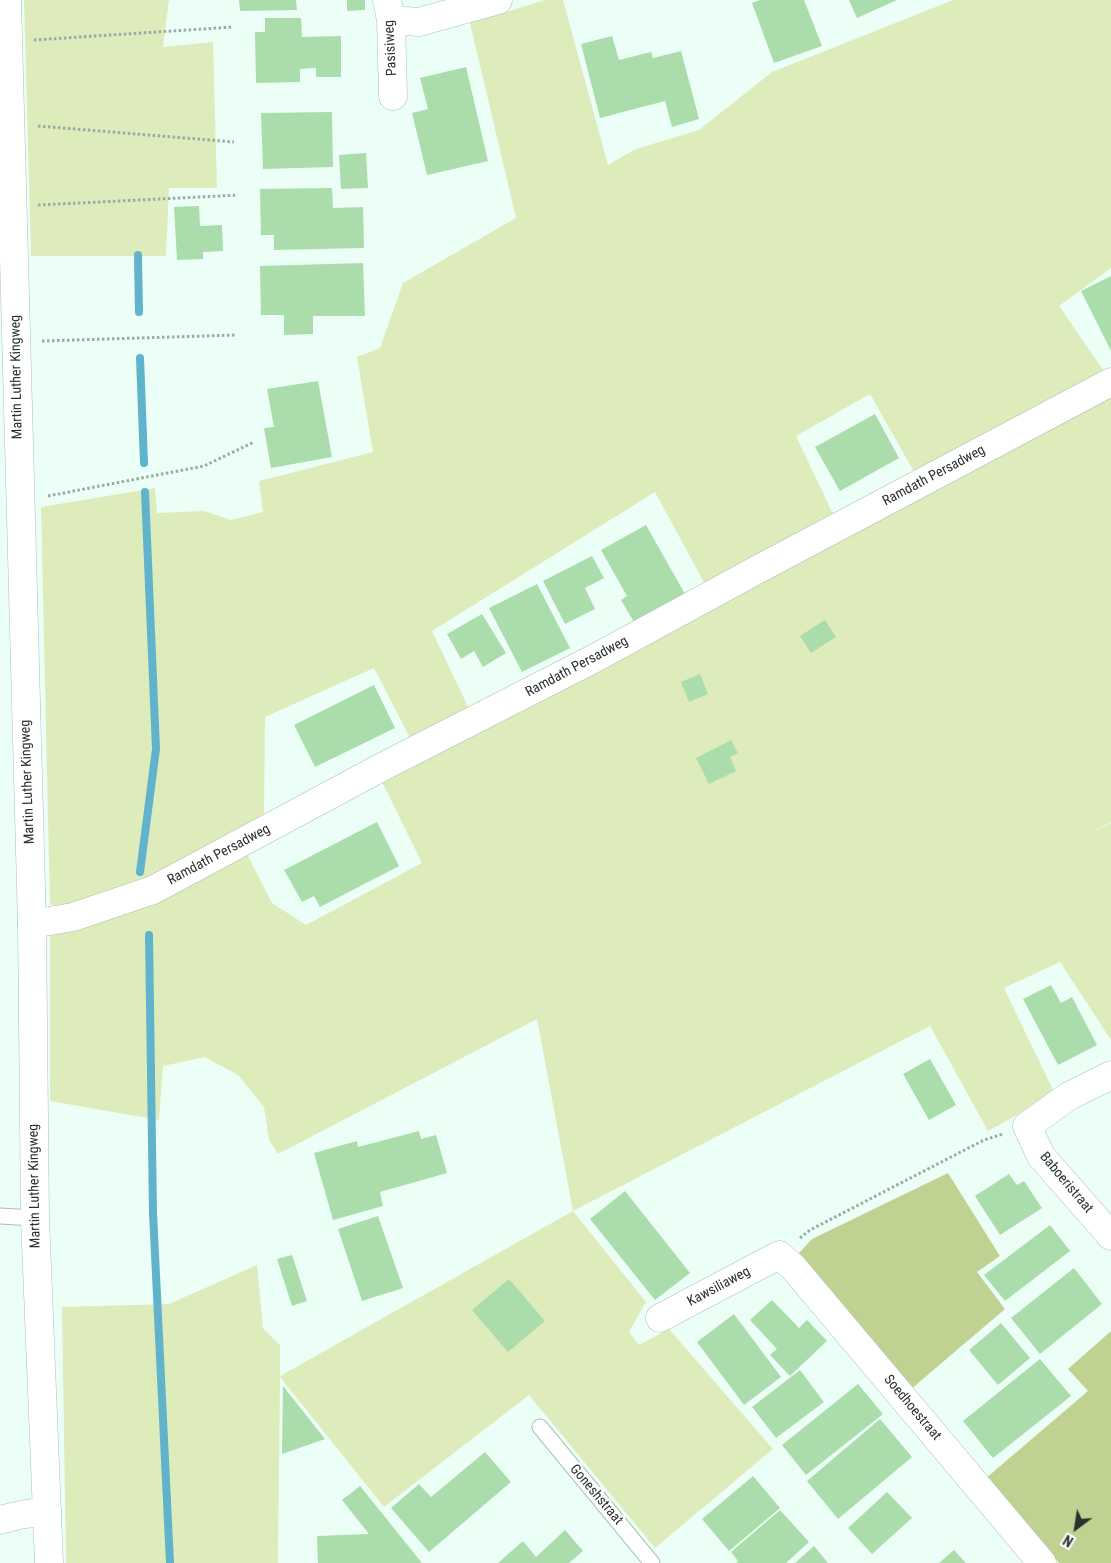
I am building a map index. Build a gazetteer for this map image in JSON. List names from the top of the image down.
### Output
{
  "streets": {
    "street": [
      "Pasisiweg",
      "Martin Luther Kingweg",
      "Ramdath Persadweg",
      "Baboeristraat",
      "Kawsiliaweg",
      "Soedhoestraat"
    ],
    "lane": ["Goneshstraat"]
  },
  "crossings": [
    ["Martin Luther Kingweg", "Ramdath Persadweg"],
    ["Kawsiliaweg", "Soedhoestraat"]
  ],
  "north": "bottom left"
}
